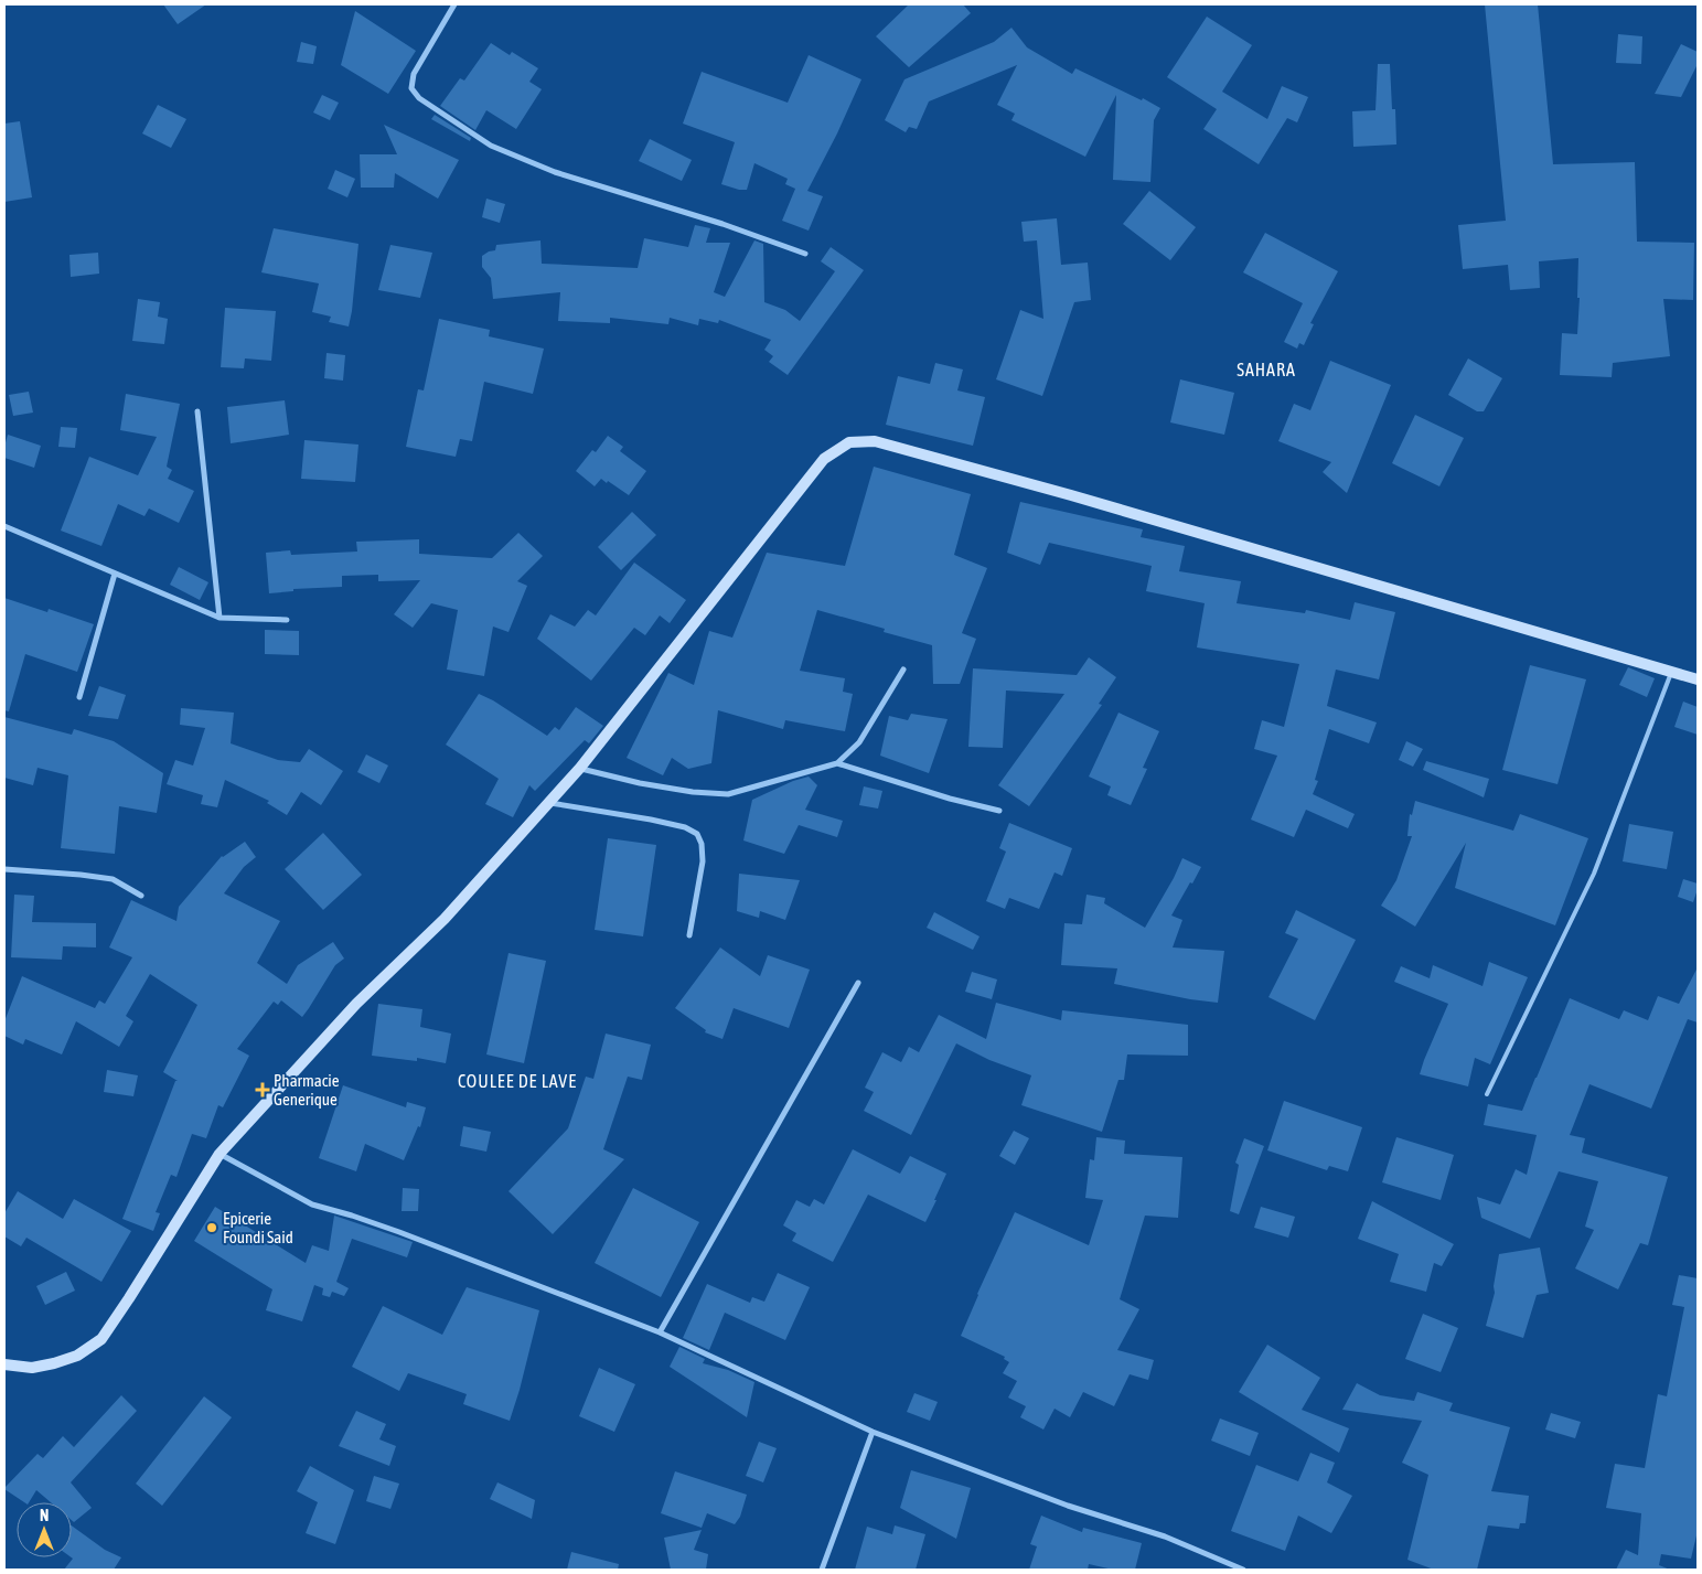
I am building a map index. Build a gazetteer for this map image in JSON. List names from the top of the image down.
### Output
{
  "districts": ["SAHARA", "COULEE DE LAVE"],
  "places": {
    "health": ["Pharmacie Generique"],
    "other": ["Epicerie Foundi Said"]
  },
  "north": "top"
}
